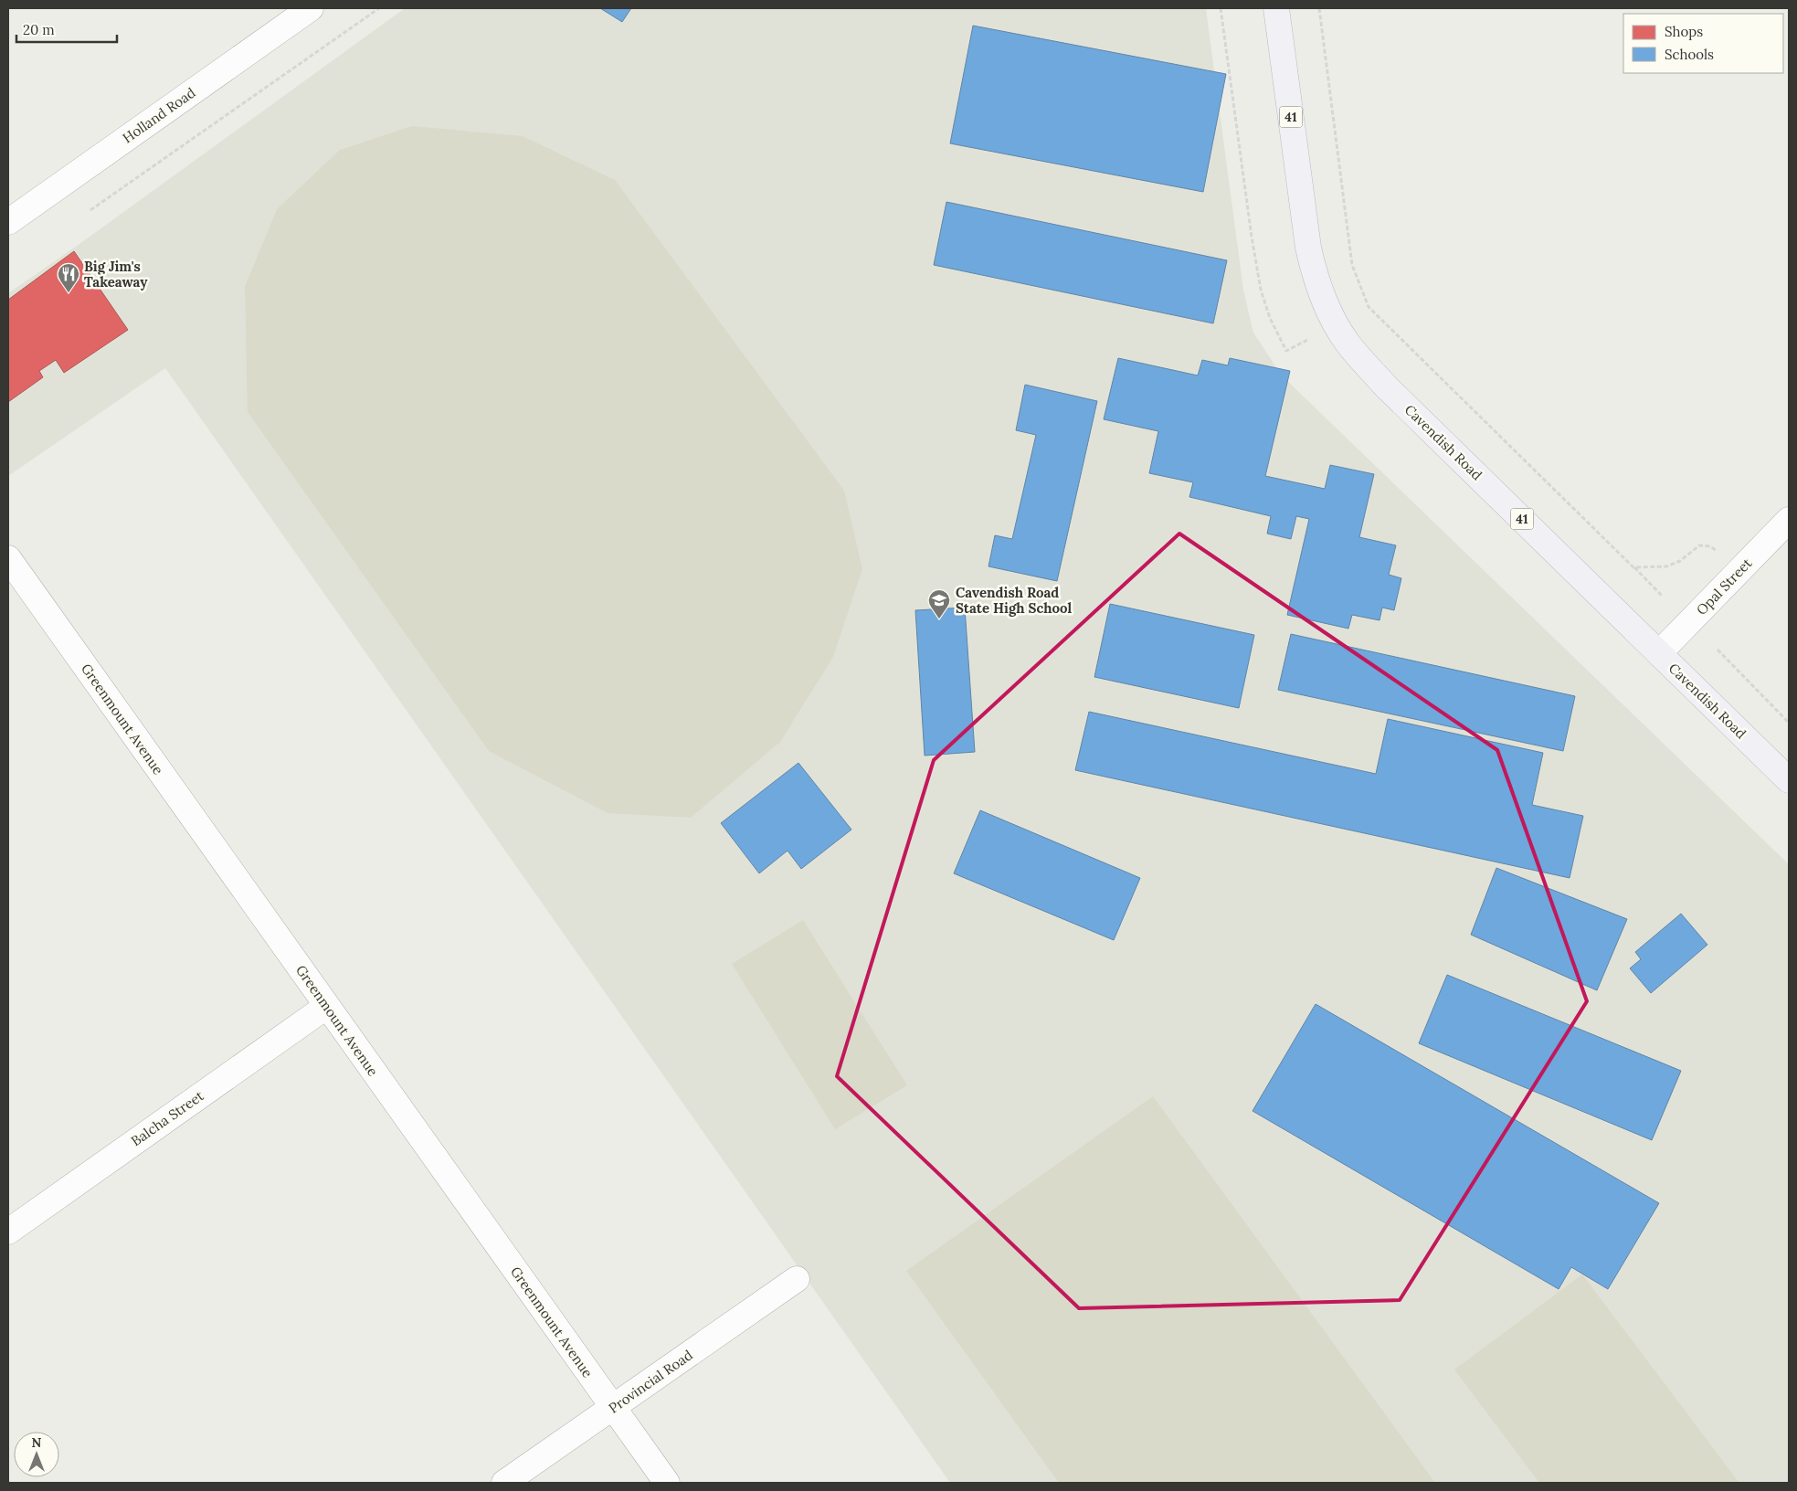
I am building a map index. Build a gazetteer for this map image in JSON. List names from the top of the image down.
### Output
{
  "streets": {
    "main road": ["41", "Cavendish Road"],
    "street": [
      "Holland Road",
      "Opal Street",
      "Greenmount Avenue",
      "Balcha Street",
      "Provincial Road"
    ]
  },
  "crossings": [
    ["Cavendish Road", "Opal Street"],
    ["Greenmount Avenue", "Balcha Street"],
    ["Greenmount Avenue", "Provincial Road"]
  ],
  "places": {
    "restaurant": ["Big Jim's Takeaway"],
    "school or university": ["Cavendish Road State High School"]
  },
  "legend": ["Shops", "Schools"],
  "scale_bar": "20 m",
  "north": "top"
}
